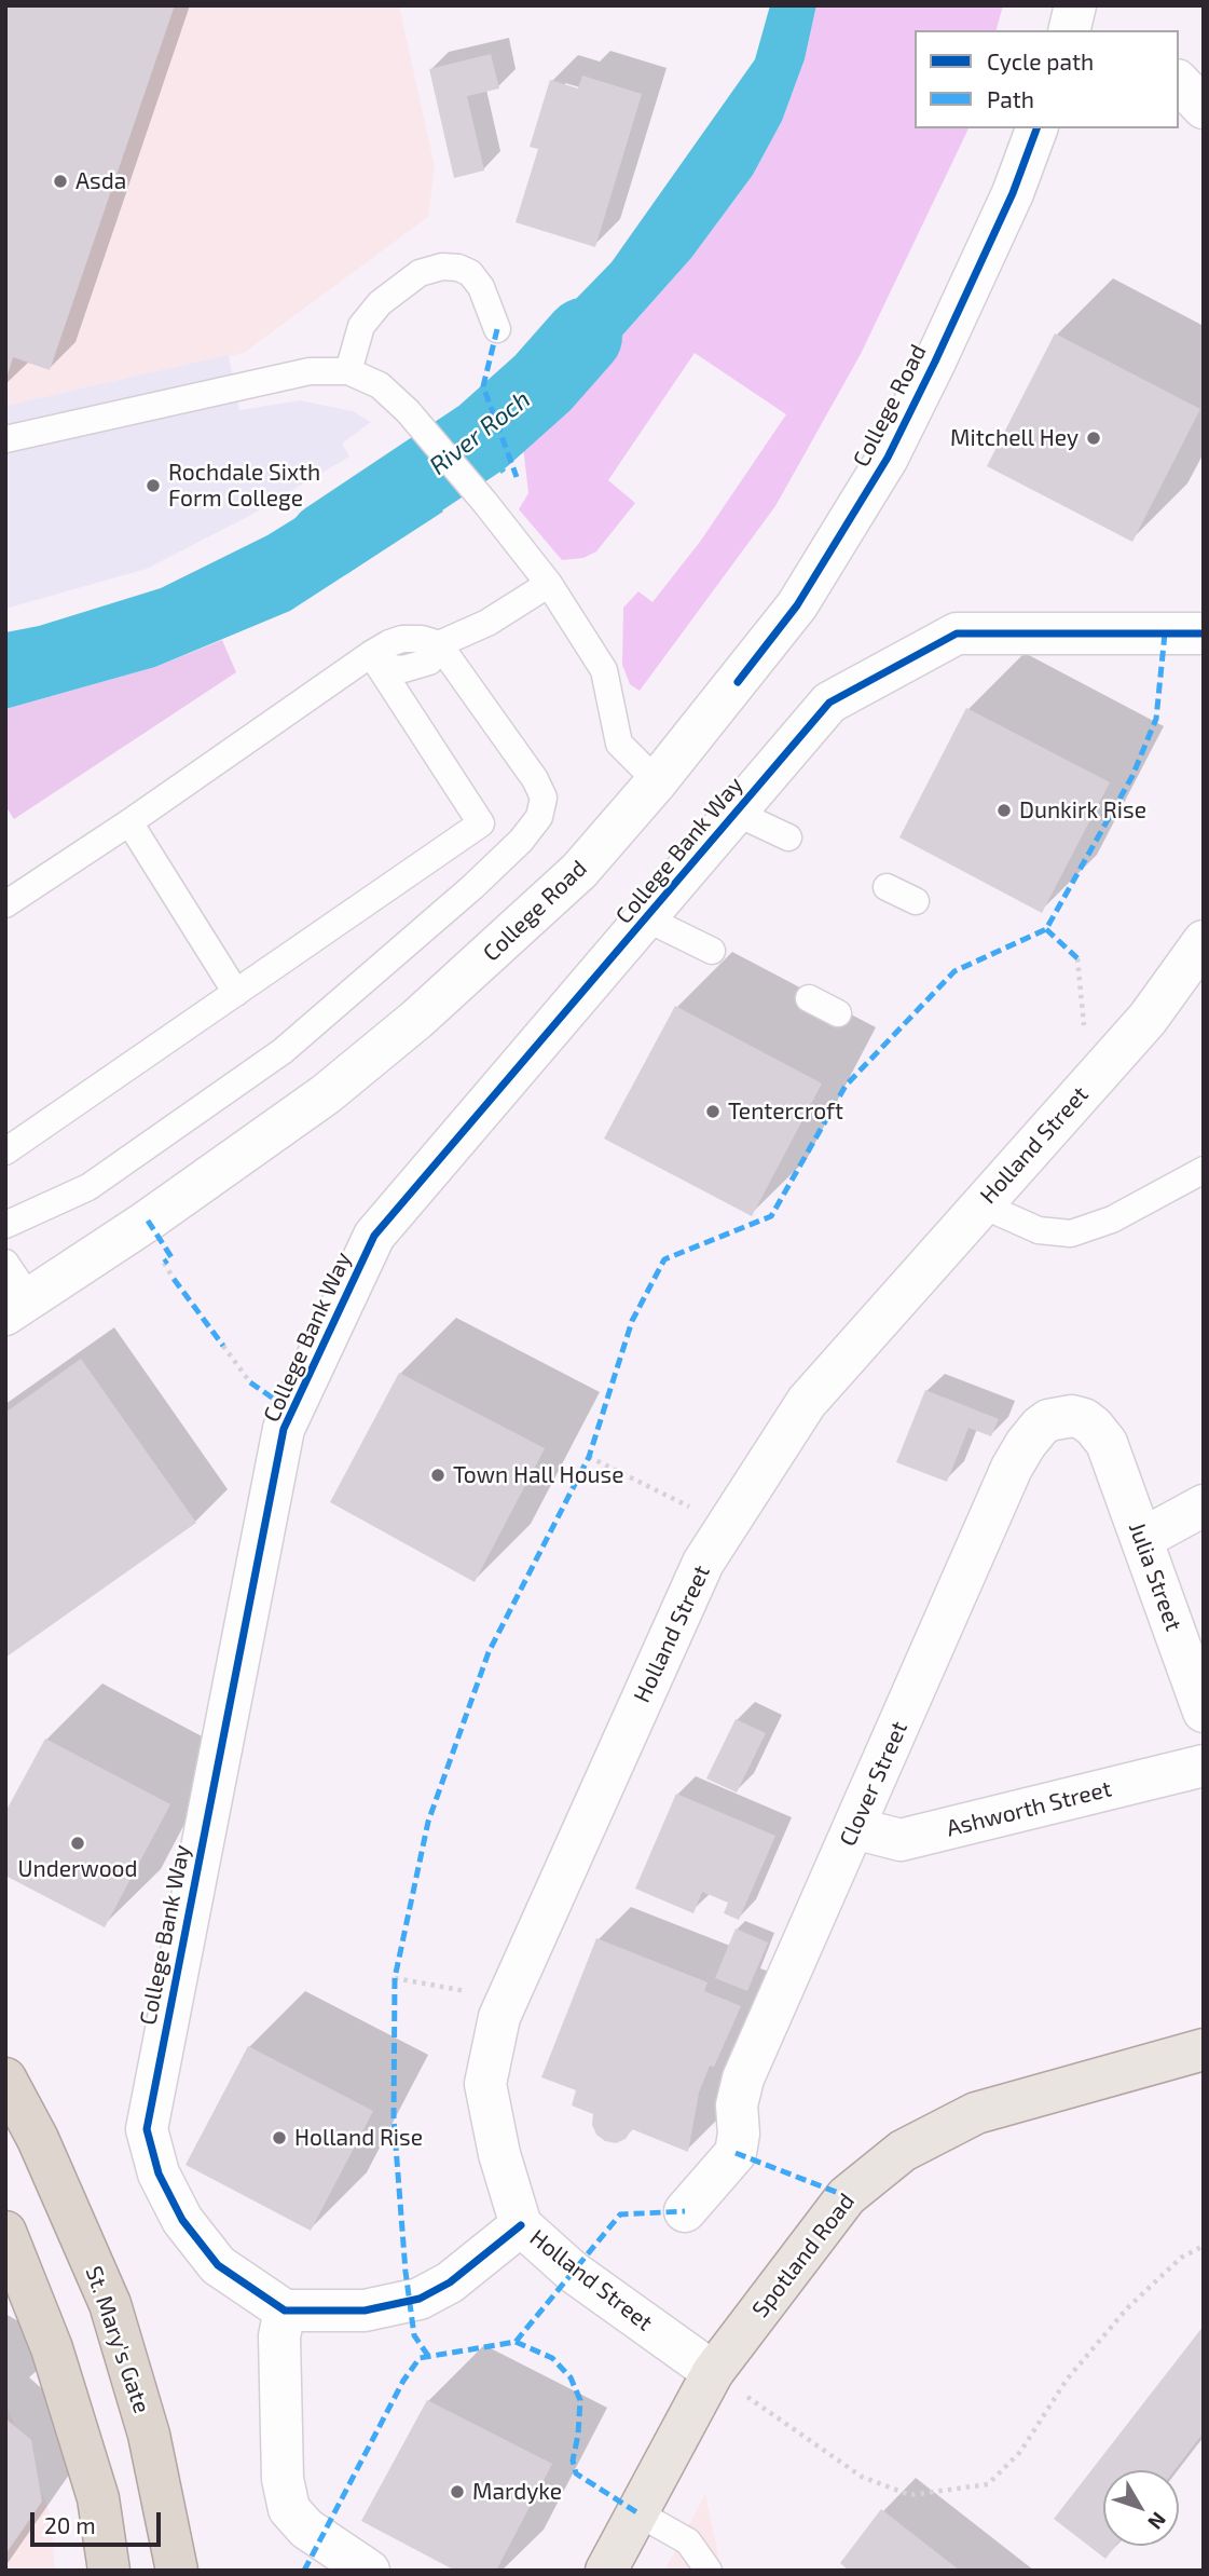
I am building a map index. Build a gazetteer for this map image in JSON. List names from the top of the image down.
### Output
{
  "streets": {
    "highway": ["St. Mary's Gate"],
    "main road": ["Spotland Road"],
    "street": [
      "College Road",
      "College Bank Way",
      "Holland Street",
      "Julia Street",
      "Clover Street",
      "Ashworth Street"
    ]
  },
  "crossings": [
    ["Holland Street", "Spotland Road"],
    ["Julia Street", "Clover Street"],
    ["Clover Street", "Ashworth Street"]
  ],
  "water": ["River Roch"],
  "places": [
    "Asda",
    "Mitchell Hey",
    "Rochdale Sixth Form College",
    "Dunkirk Rise",
    "Tentercroft",
    "Town Hall House",
    "Underwood",
    "Holland Rise",
    "Mardyke"
  ],
  "legend": ["Cycle path", "Path"],
  "scale_bar": "20 m",
  "north": "bottom right"
}
